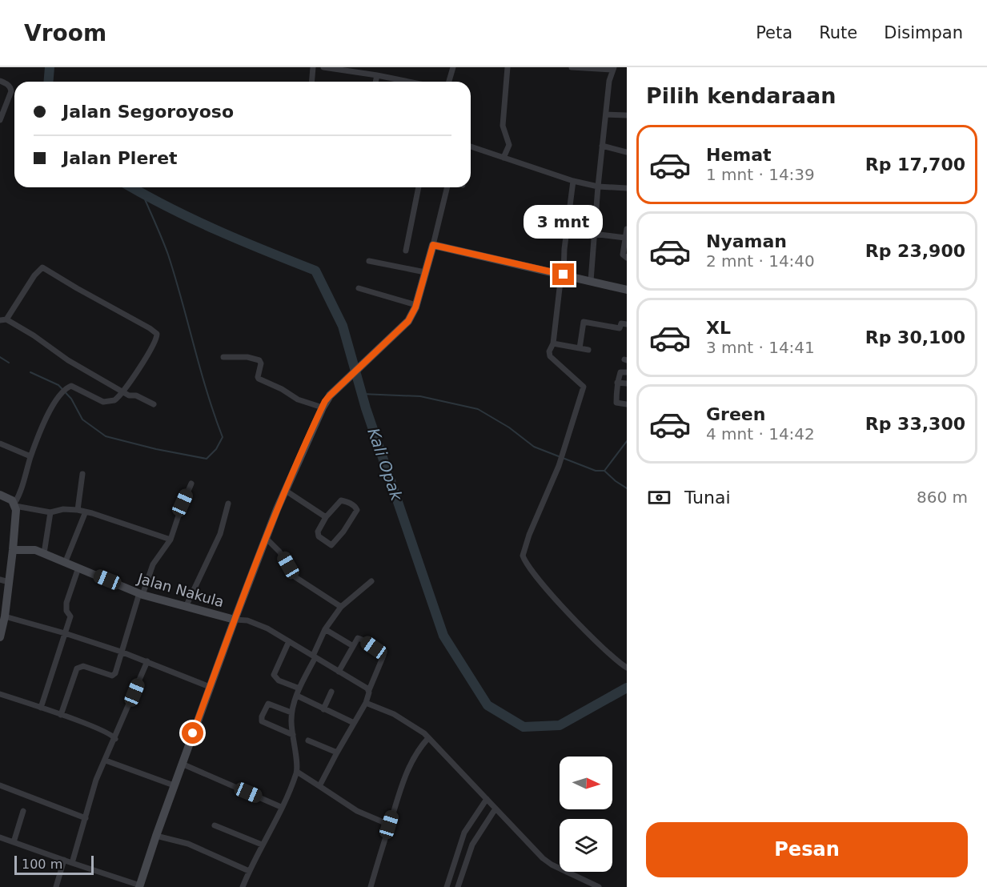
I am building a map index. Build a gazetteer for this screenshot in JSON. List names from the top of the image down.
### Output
{
  "streets": {
    "main road": ["Jalan Nakula"]
  },
  "water": ["Kali Opak"],
  "scale_bar": "100 m",
  "north": "right",
  "page": {
    "header": "Vroom",
    "nav": ["Peta", "Rute", "Disimpan"],
    "heading": "Pilih kendaraan",
    "banner": ["Jalan Segoroyoso", "Jalan Pleret"],
    "list": [
      {
        "name": "Hemat",
        "note": "1 mnt · 14:39",
        "value": "Rp 17,700"
      },
      {
        "name": "Nyaman",
        "note": "2 mnt · 14:40",
        "value": "Rp 23,900"
      },
      {
        "name": "XL",
        "note": "3 mnt · 14:41",
        "value": "Rp 30,100"
      },
      {
        "name": "Green",
        "note": "4 mnt · 14:42",
        "value": "Rp 33,300"
      }
    ],
    "bubble": "3 mnt",
    "pay": ["Tunai", "860 m"],
    "buttons": "Pesan",
    "scale": "100 m"
  }
}
